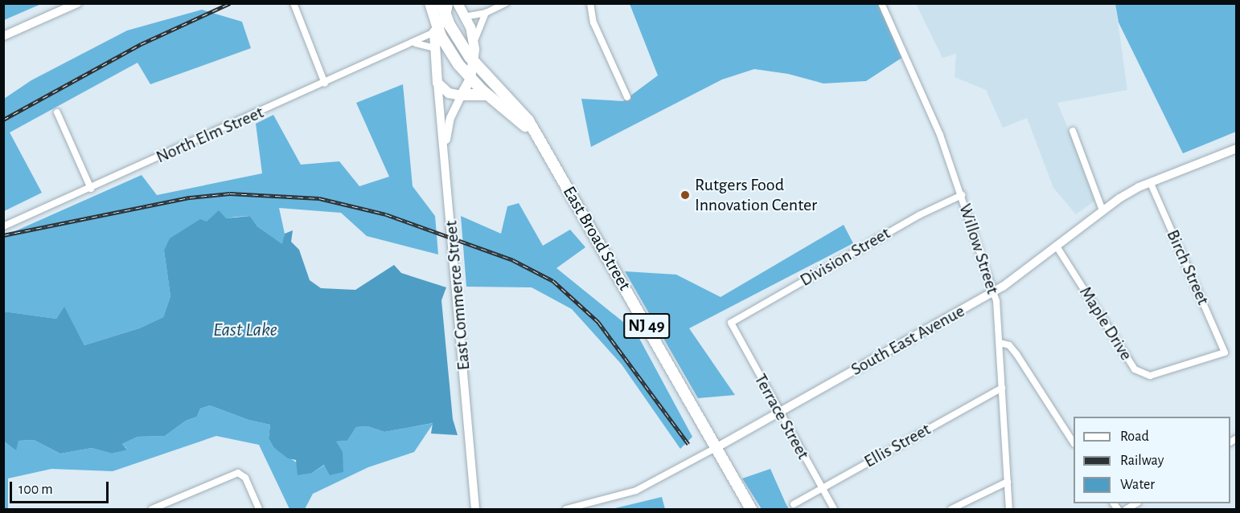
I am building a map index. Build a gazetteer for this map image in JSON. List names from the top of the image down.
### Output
{
  "streets": {
    "highway": ["East Broad Street", "NJ 49"],
    "street": [
      "North Elm Street",
      "Willow Street",
      "Division Street",
      "Birch Street",
      "East Commerce Street",
      "Maple Drive",
      "South East Avenue",
      "Terrace Street",
      "Ellis Street"
    ]
  },
  "crossings": [
    ["North Elm Street", "East Broad Street"],
    ["North Elm Street", "NJ 49"],
    ["East Broad Street", "NJ 49"],
    ["East Broad Street", "South East Avenue"],
    ["Willow Street", "Division Street"],
    ["Willow Street", "South East Avenue"],
    ["Willow Street", "Ellis Street"],
    ["Division Street", "Terrace Street"],
    ["Birch Street", "Maple Drive"],
    ["Birch Street", "South East Avenue"],
    ["Maple Drive", "South East Avenue"],
    ["South East Avenue", "Terrace Street"],
    ["Terrace Street", "Ellis Street"]
  ],
  "water": ["East Lake"],
  "places": ["Rutgers Food Innovation Center"],
  "legend": ["Road", "Railway", "Water"],
  "scale_bar": "100 m"
}
